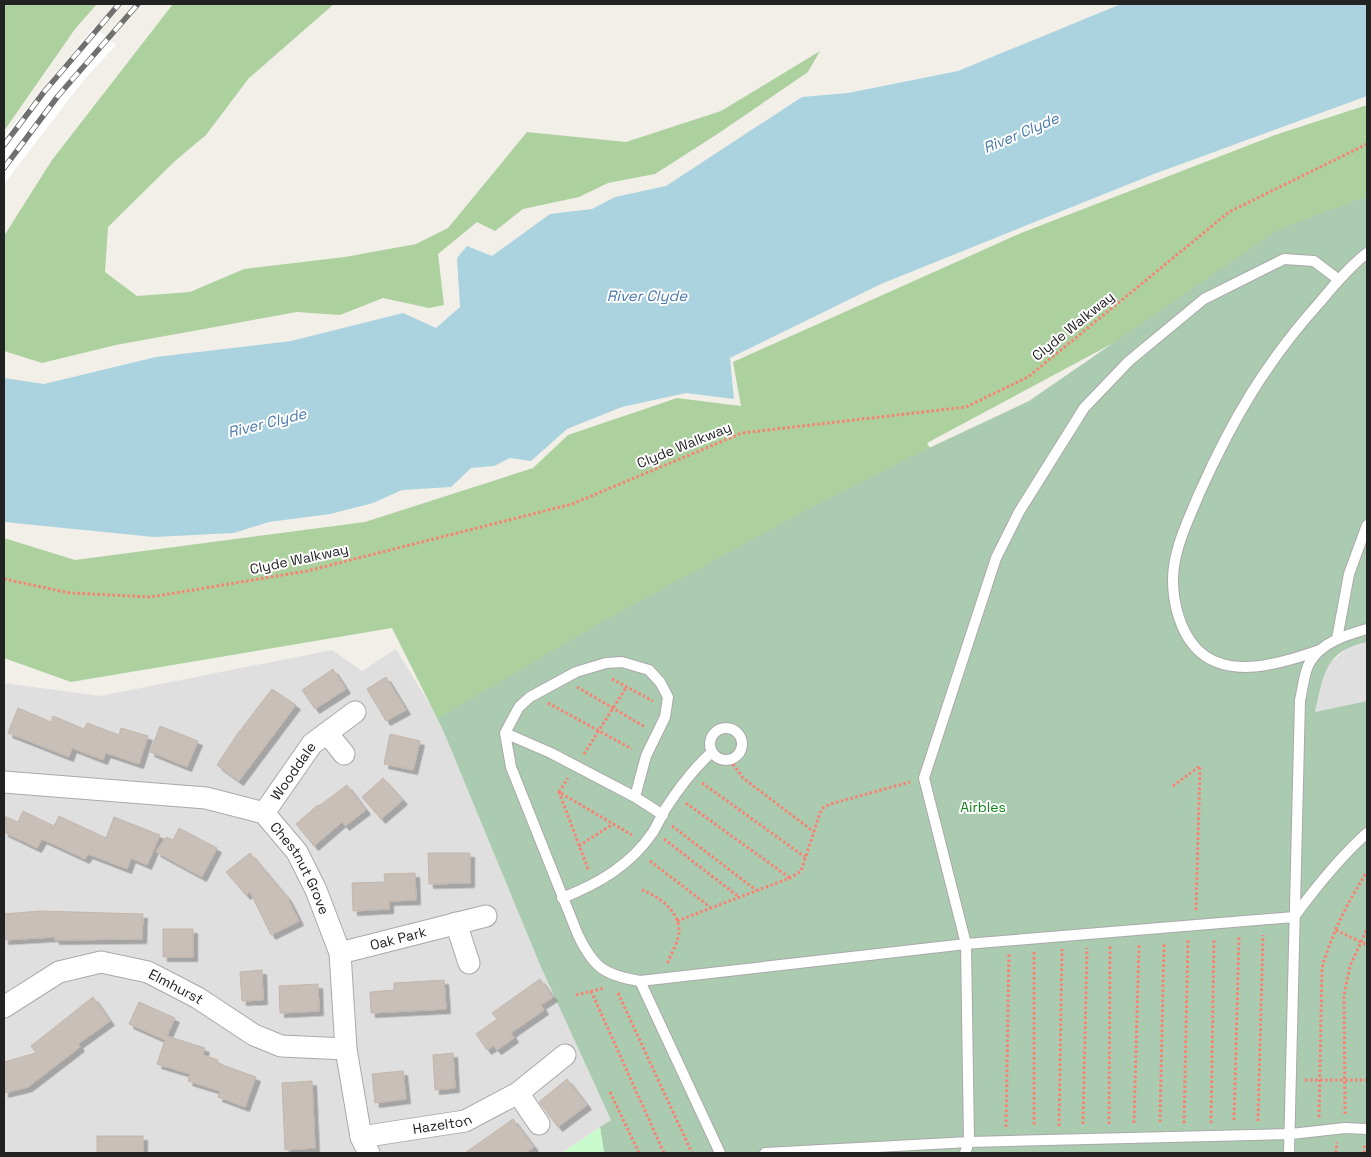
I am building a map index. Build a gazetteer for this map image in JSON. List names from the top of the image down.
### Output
{
  "streets": {
    "street": [
      "Wooddale",
      "Chestnut Grove",
      "Oak Park",
      "Elmhurst",
      "Hazelton"
    ],
    "path": ["Clyde Walkway"]
  },
  "crossings": [
    ["Wooddale", "Chestnut Grove"],
    ["Chestnut Grove", "Oak Park"],
    ["Chestnut Grove", "Elmhurst"],
    ["Chestnut Grove", "Hazelton"]
  ],
  "water": ["River Clyde"],
  "parks": ["Airbles"]
}
